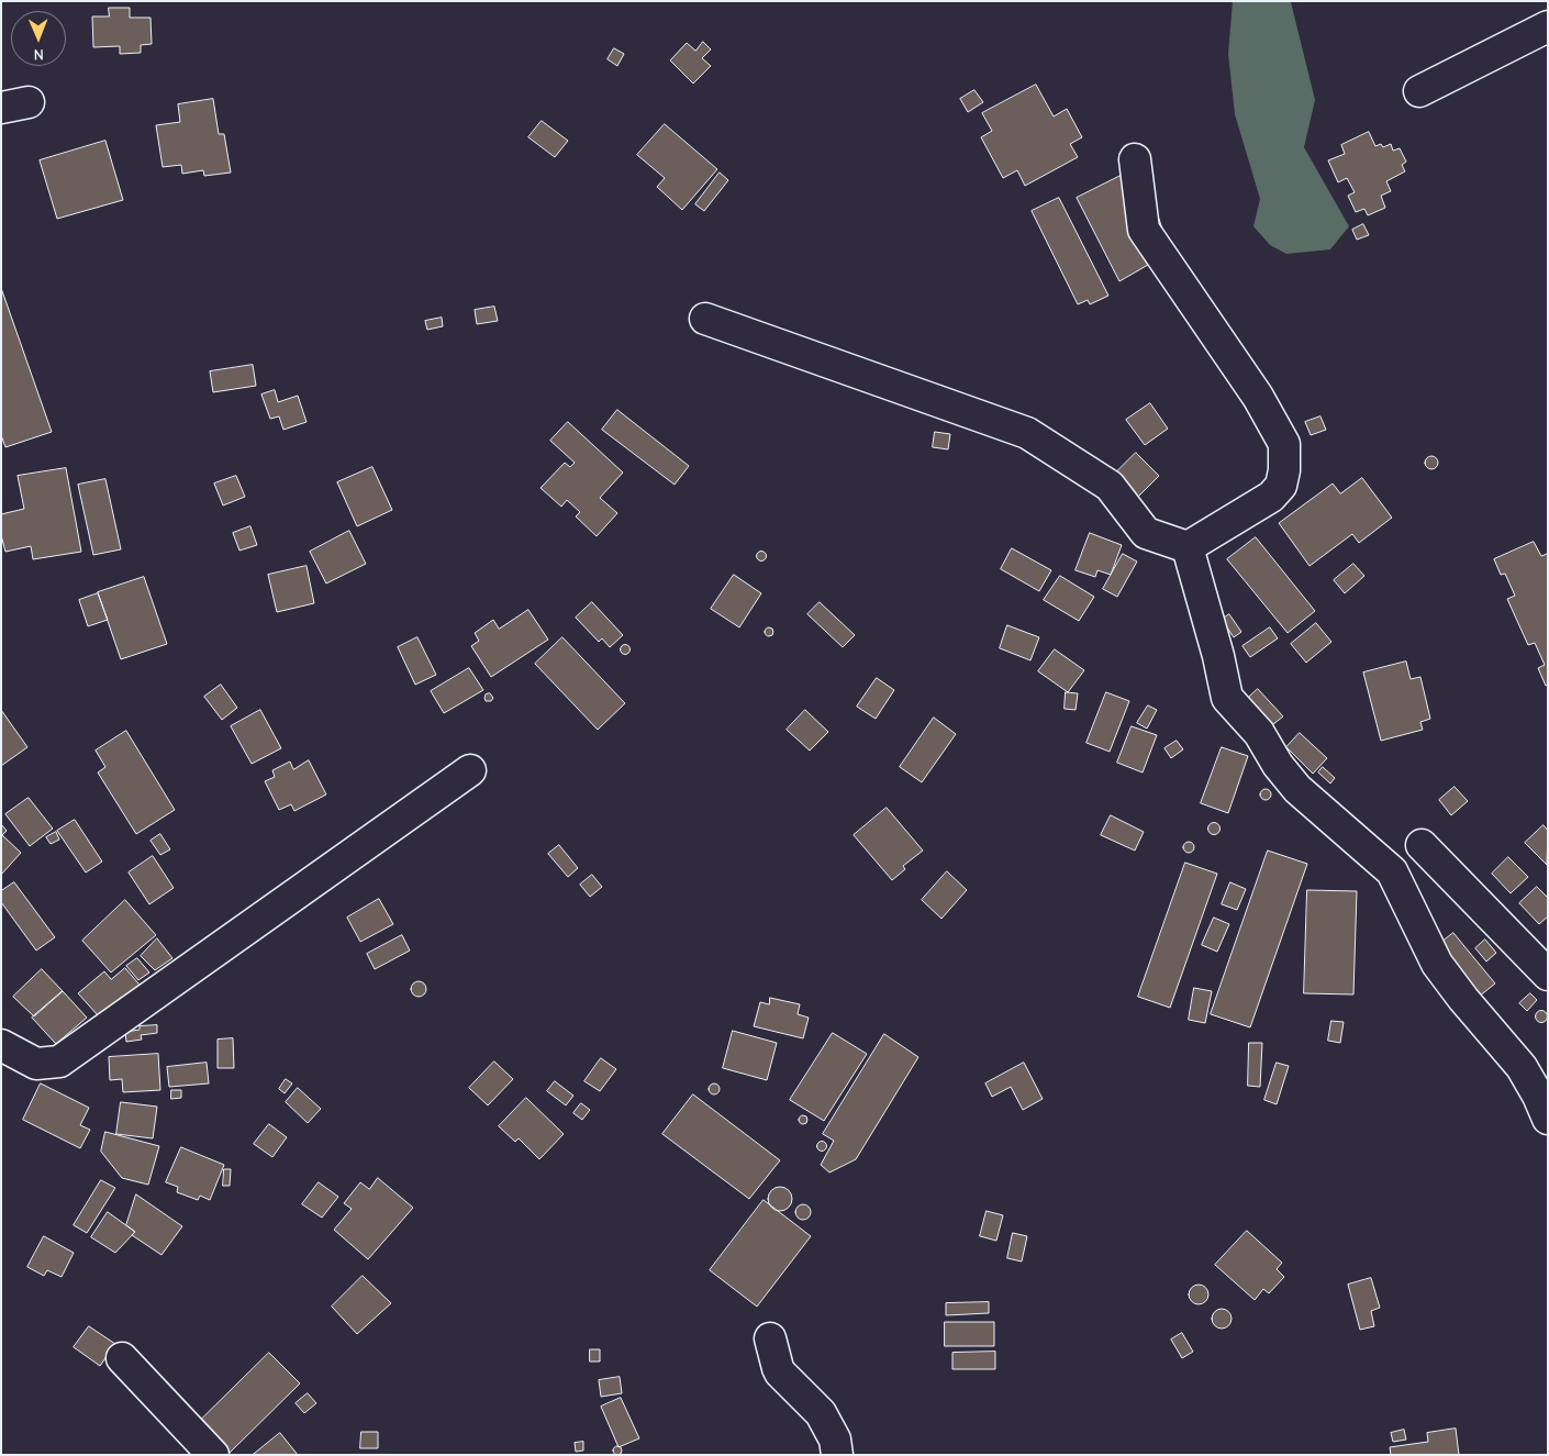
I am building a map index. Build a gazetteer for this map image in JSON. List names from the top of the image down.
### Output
{
  "north": "bottom"
}
